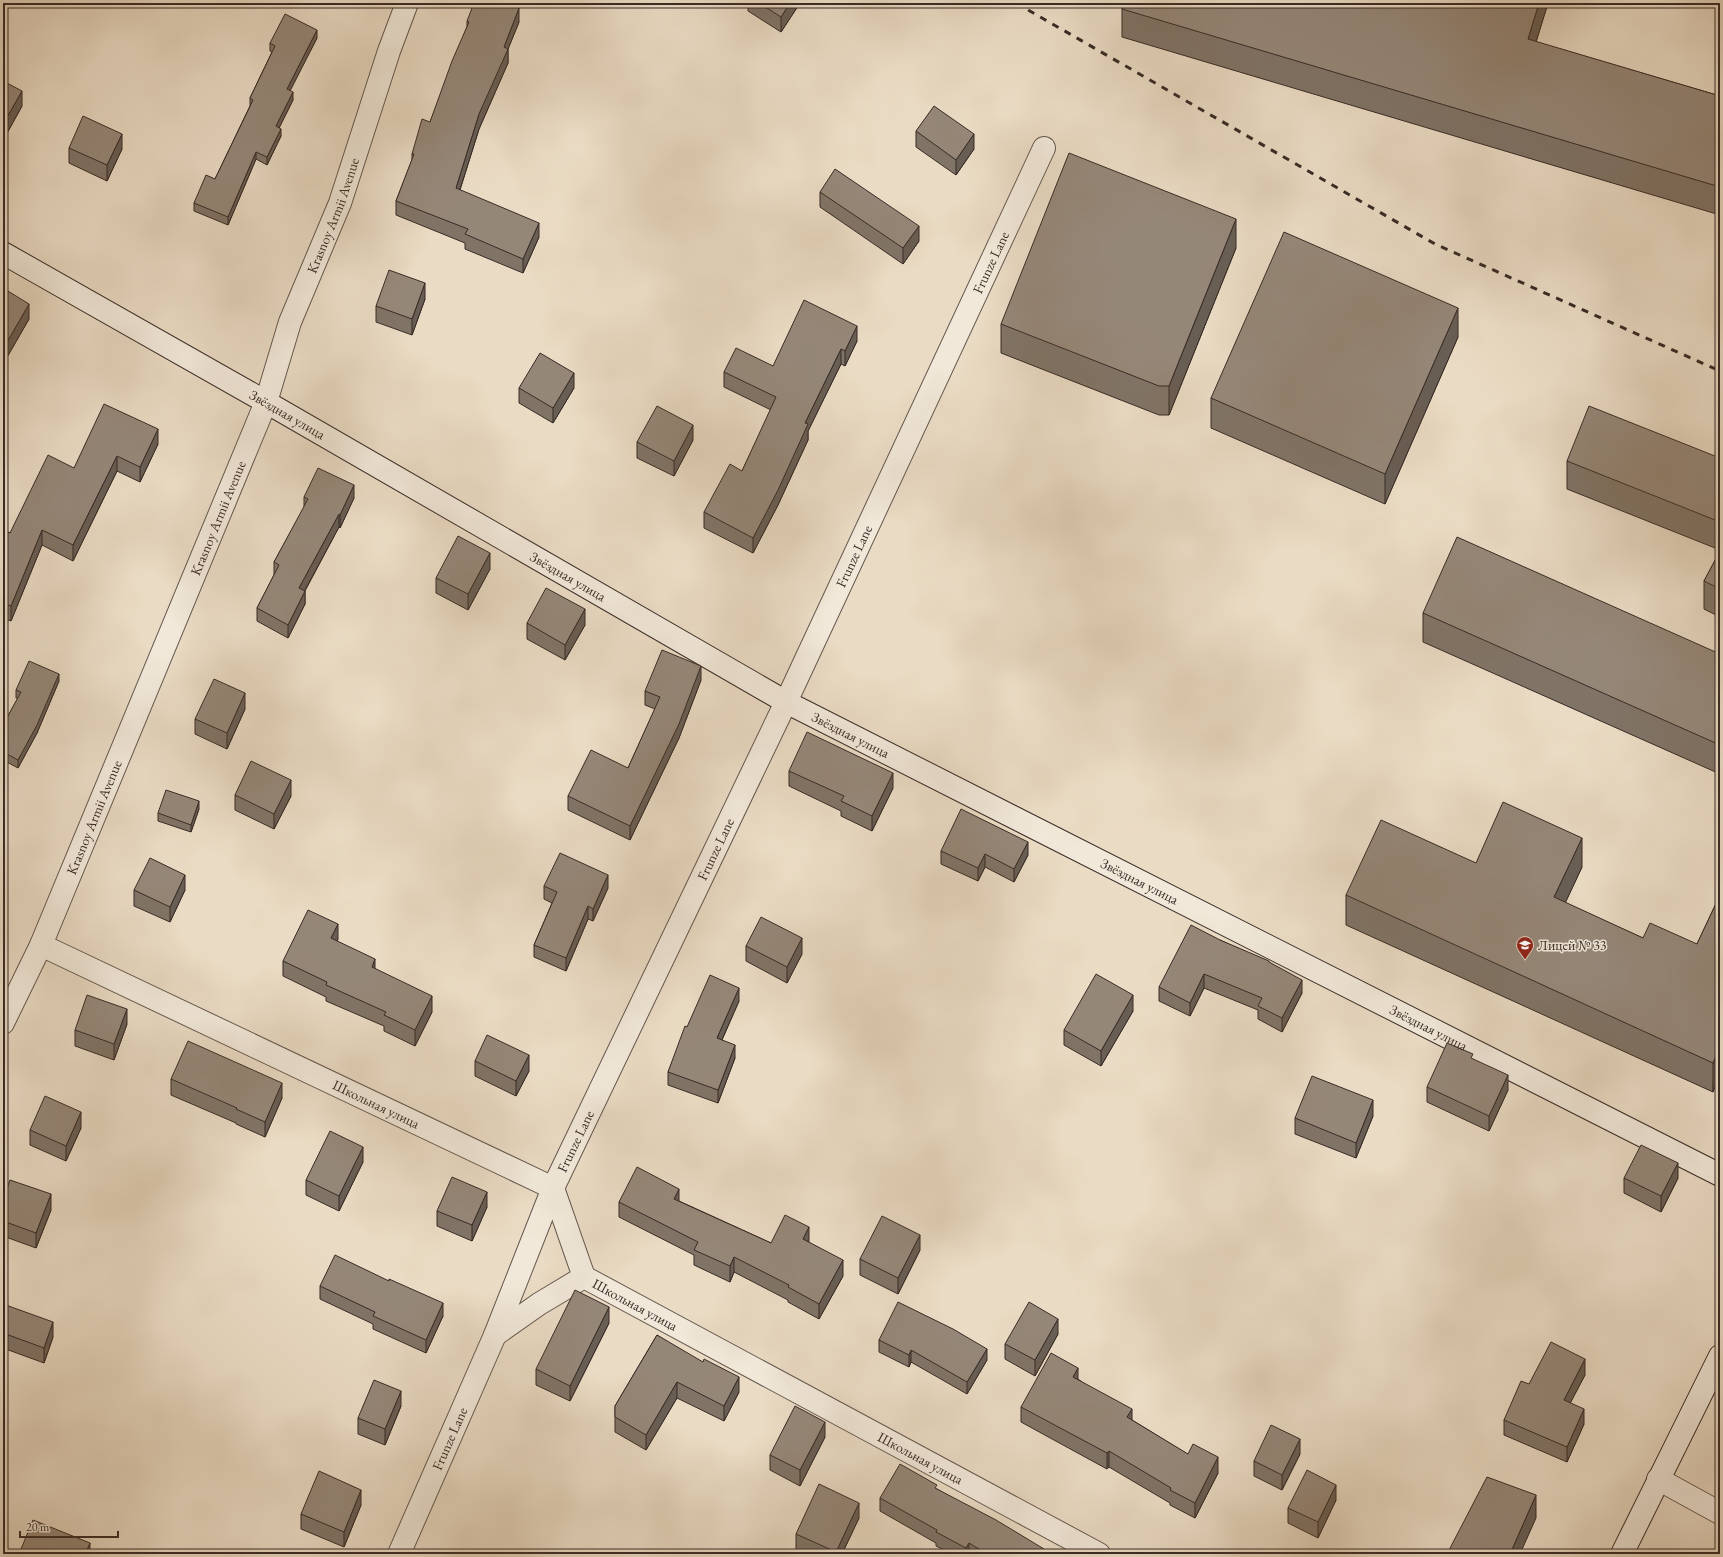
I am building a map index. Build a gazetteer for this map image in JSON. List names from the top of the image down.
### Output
{
  "streets": {
    "street": [
      "Krasnoy Armii Avenue",
      "Frunze Lane",
      "Звёздная улица",
      "Школьная улица"
    ]
  },
  "crossings": [
    ["Krasnoy Armii Avenue", "Звёздная улица"],
    ["Krasnoy Armii Avenue", "Школьная улица"],
    ["Frunze Lane", "Звёздная улица"],
    ["Frunze Lane", "Школьная улица"]
  ],
  "places": {
    "school or university": ["Лицей № 33"]
  },
  "scale_bar": "20 m"
}
